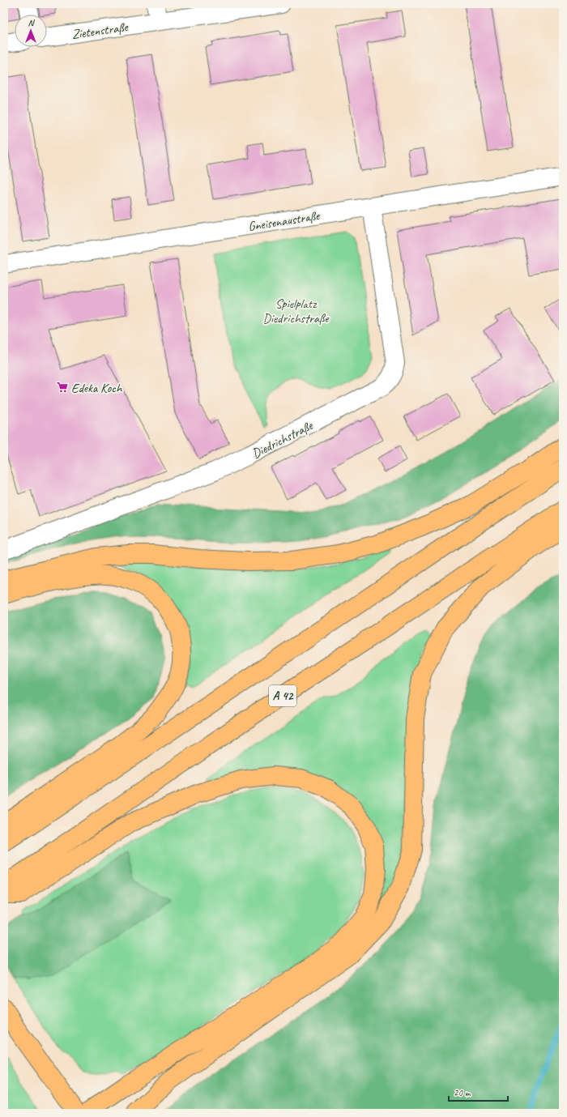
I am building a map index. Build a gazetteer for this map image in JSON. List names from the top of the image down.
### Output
{
  "streets": {
    "main road": ["A 42"],
    "street": ["Zietenstraße", "Gneisenaustraße", "Diedrichstraße"]
  },
  "crossings": [
    ["Gneisenaustraße", "Diedrichstraße"]
  ],
  "parks": ["Spielplatz Diedrichstraße"],
  "places": {
    "supermarket": ["Edeka Koch"]
  },
  "scale_bar": "20 m",
  "north": "top"
}
